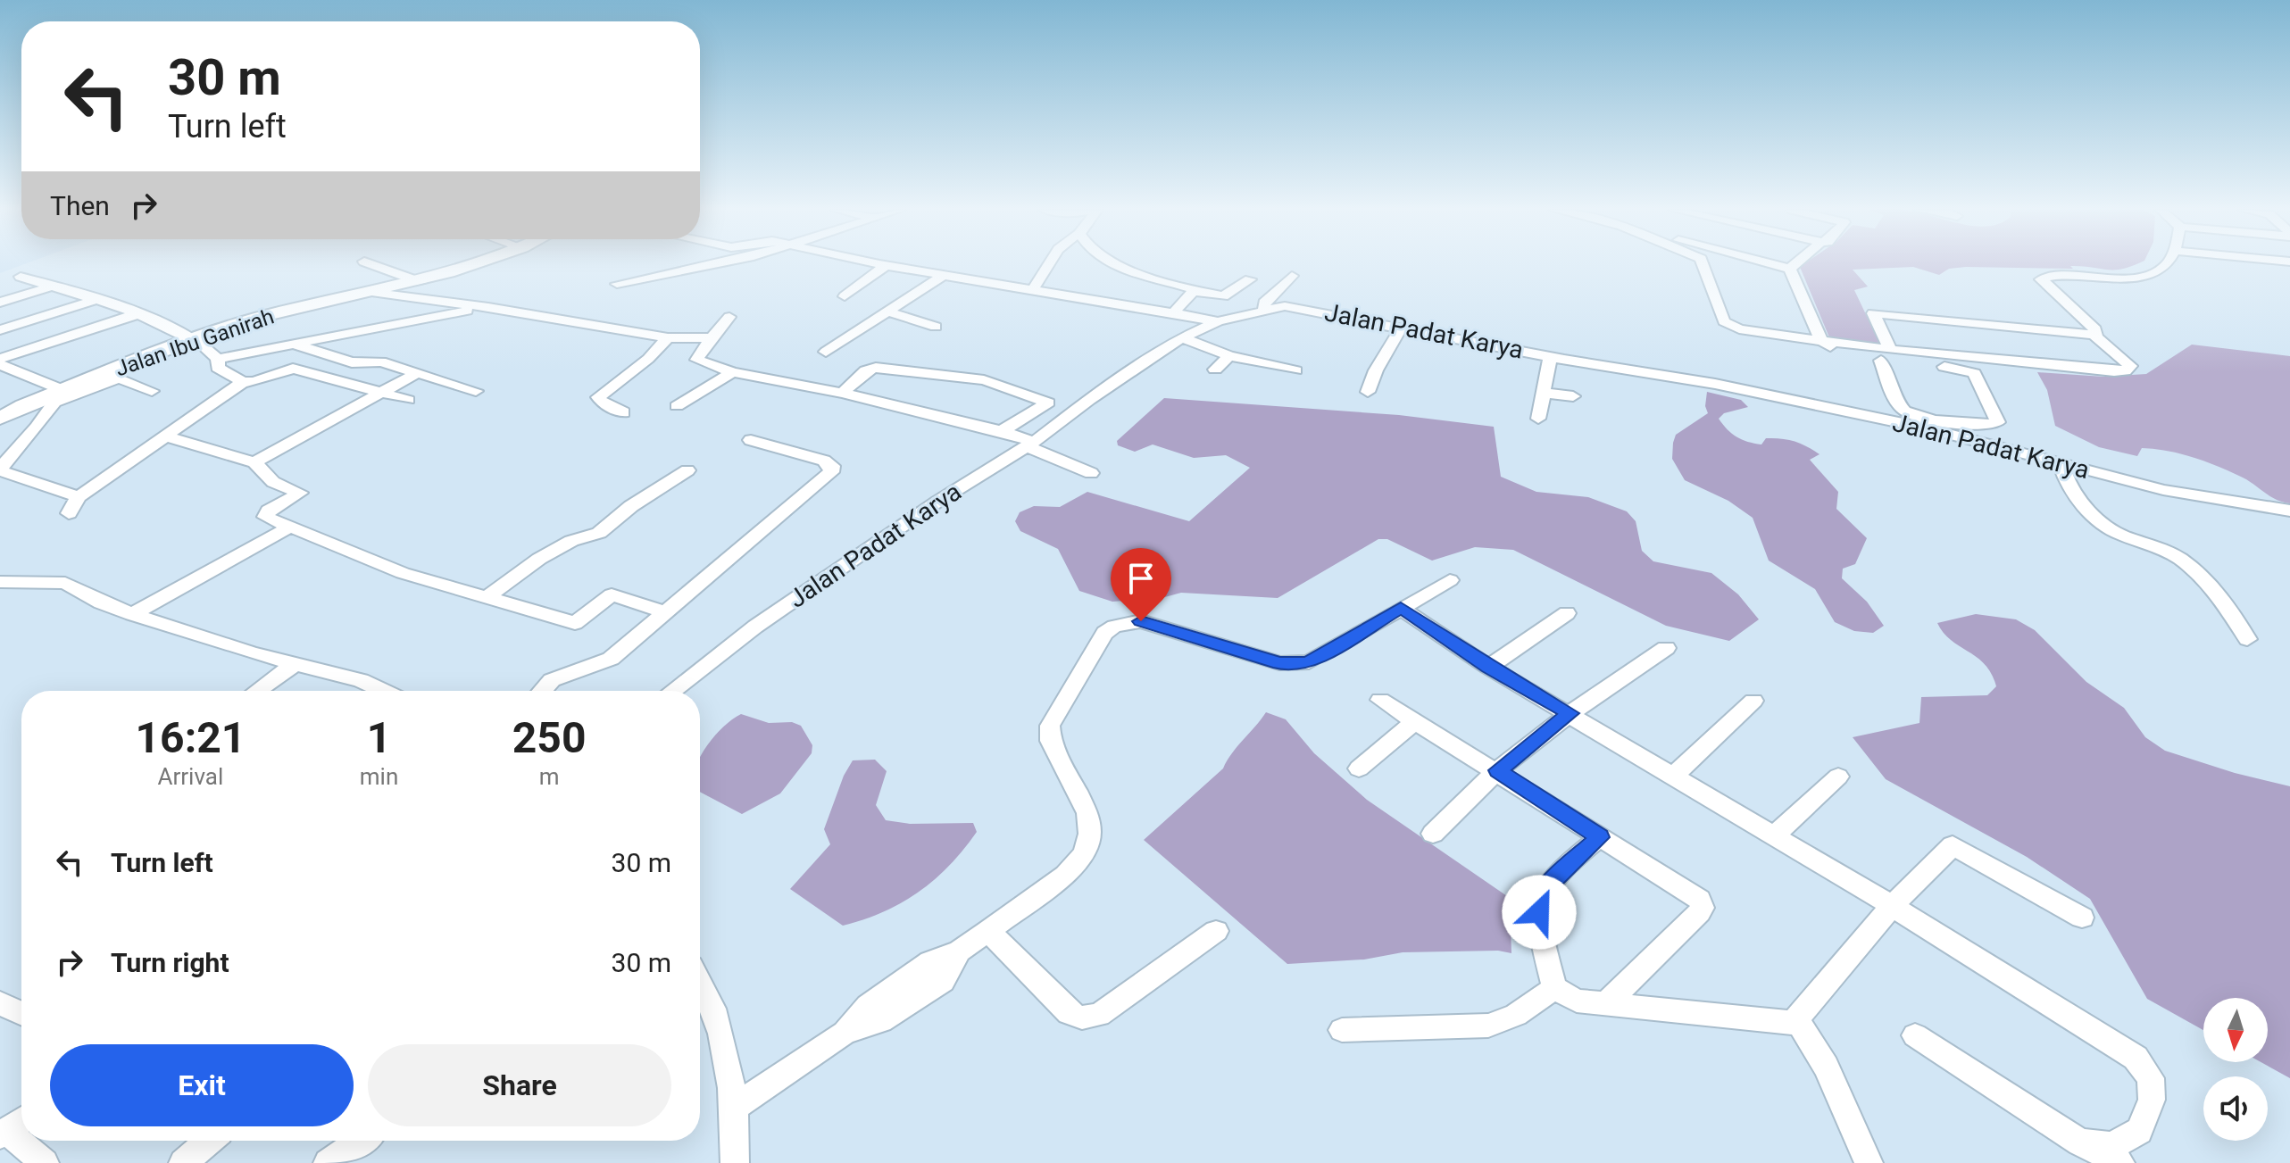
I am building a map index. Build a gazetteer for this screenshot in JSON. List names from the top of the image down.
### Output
{
  "streets": {
    "main road": ["Jalan Ibu Ganirah"],
    "street": ["Jalan Padat Karya"]
  },
  "north": "bottom",
  "page": {
    "turn": ["30 m", "Turn left"],
    "then": "Then",
    "eta": [
      "16:21",
      "Arrival",
      "1",
      "min",
      "250",
      "m"
    ],
    "list": [
      {
        "name": "Turn left",
        "value": "30 m"
      },
      {
        "name": "Turn right",
        "value": "30 m"
      }
    ],
    "buttons": ["Exit", "Share"]
  }
}
